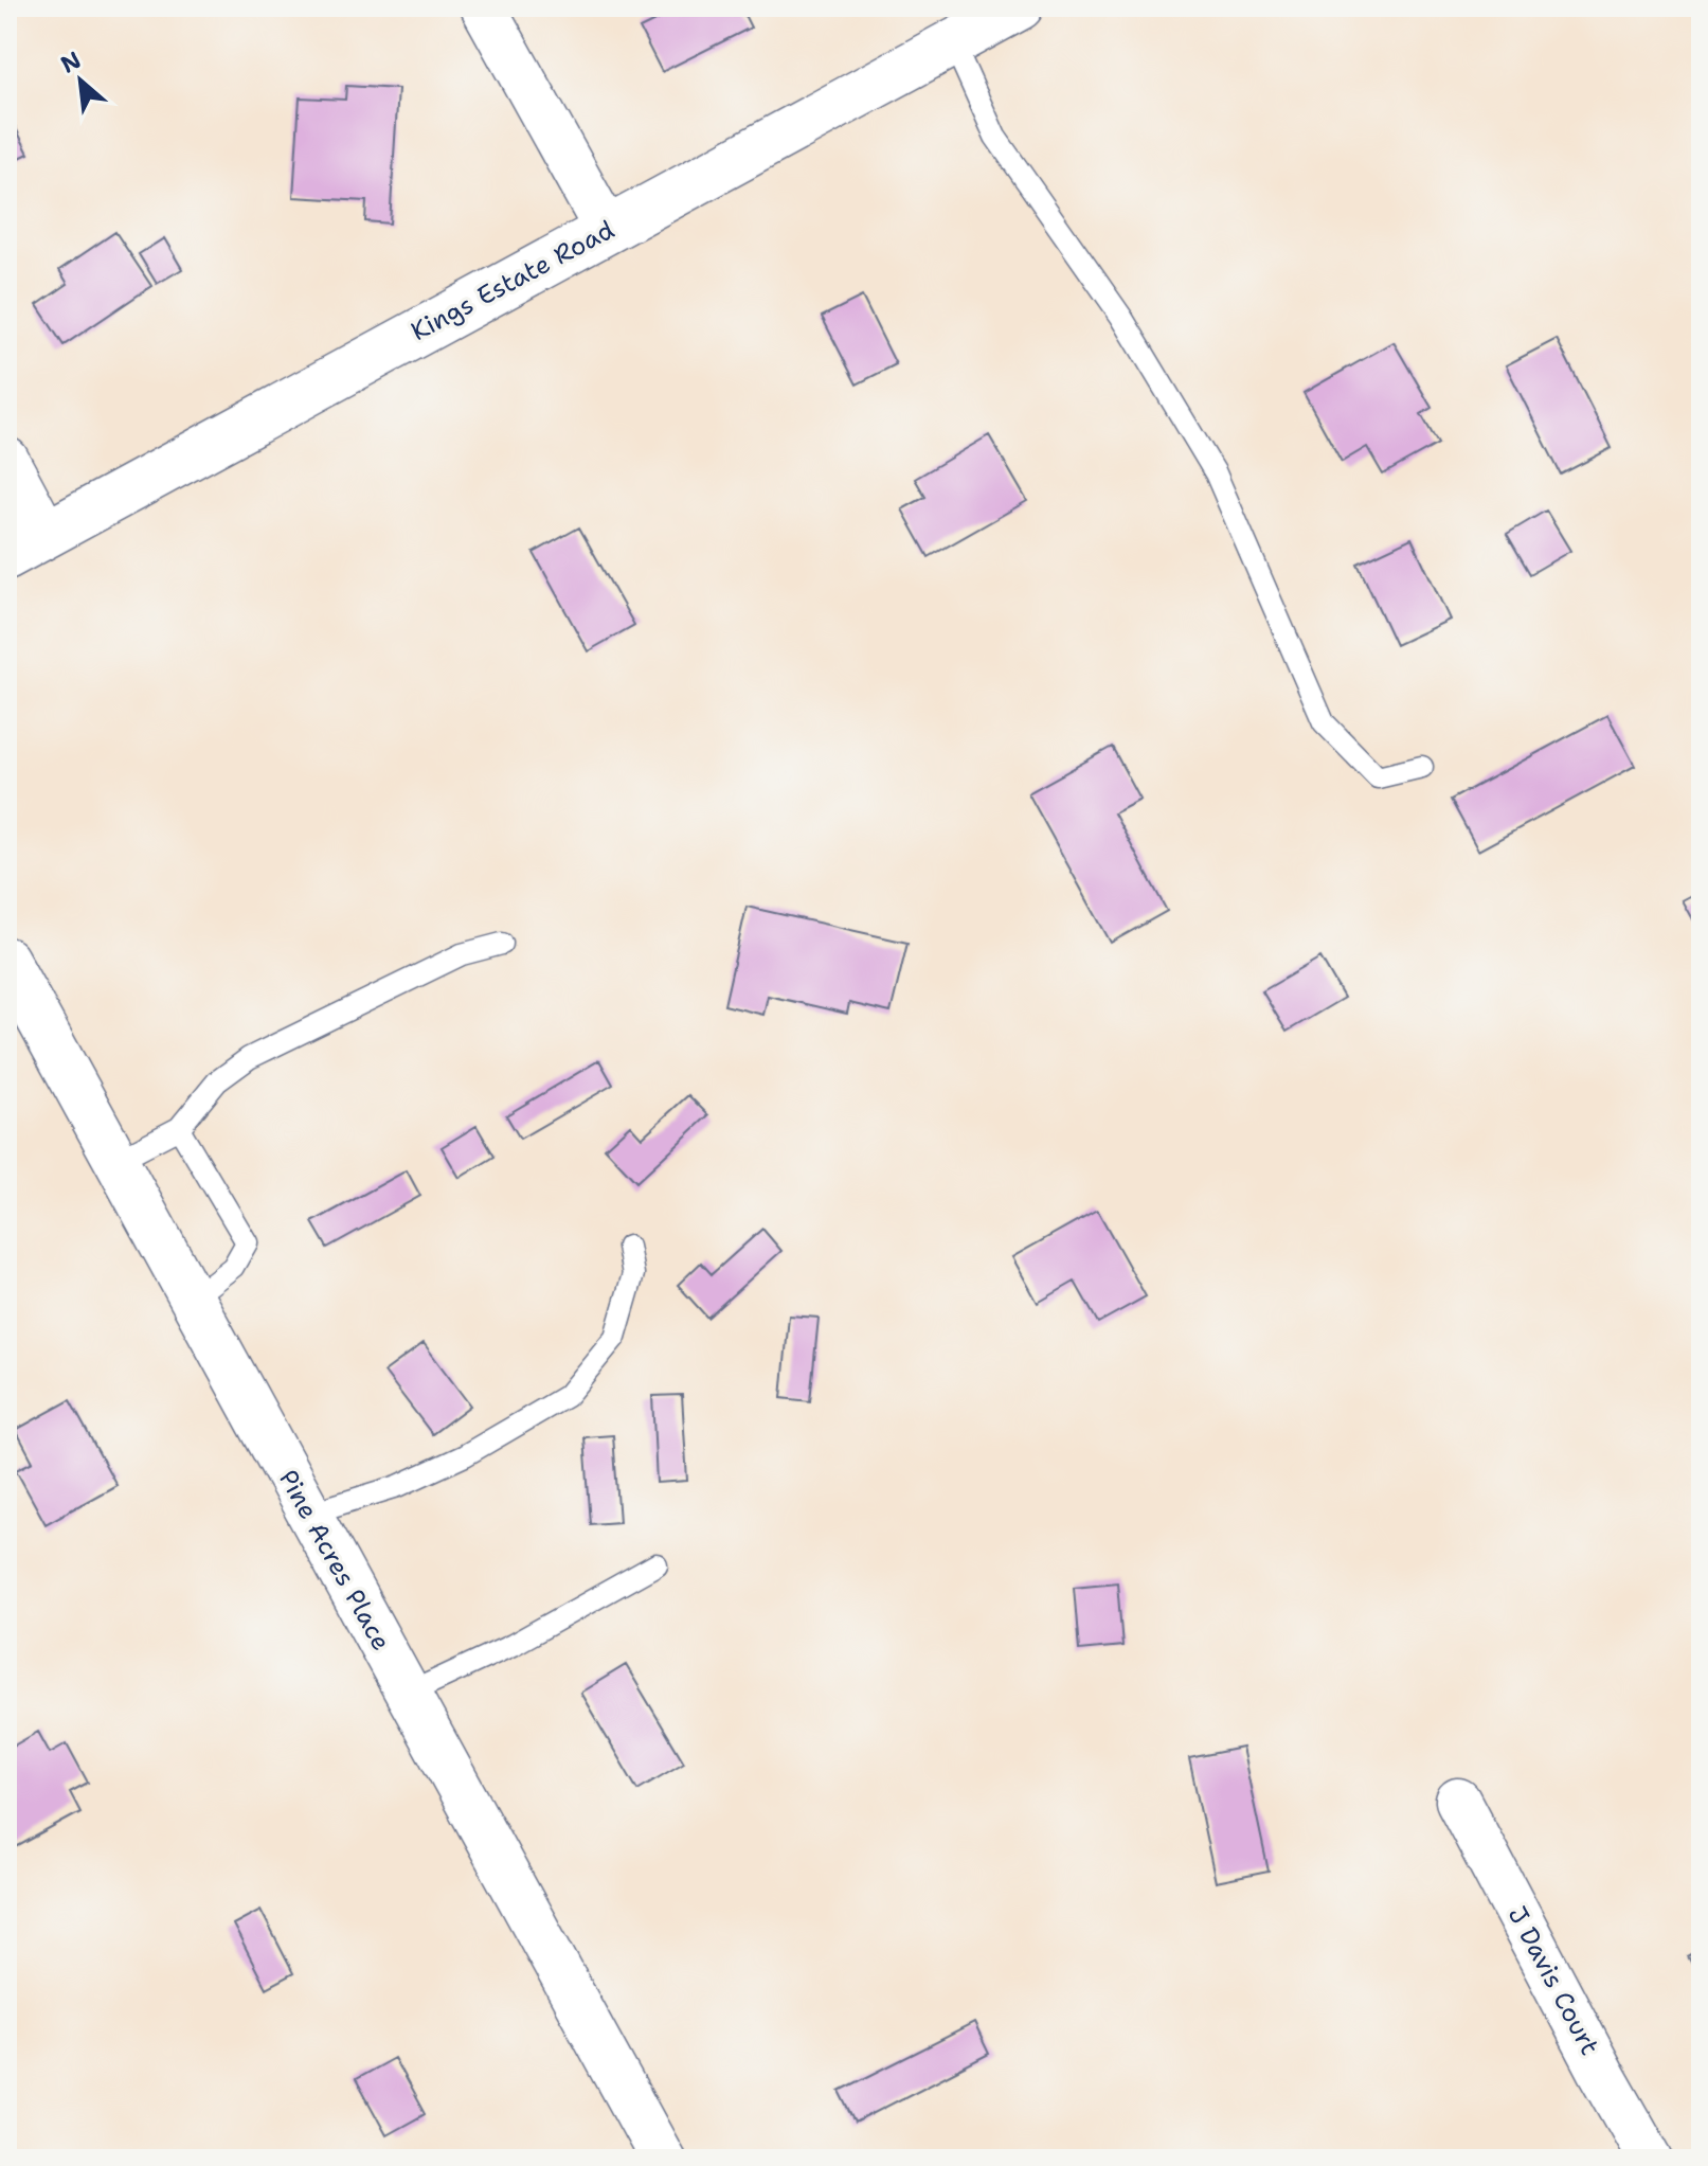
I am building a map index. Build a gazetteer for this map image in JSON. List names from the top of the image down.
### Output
{
  "streets": {
    "street": ["Kings Estate Road", "Pine Acres Place", "J Davis Court"]
  },
  "north": "top left"
}
